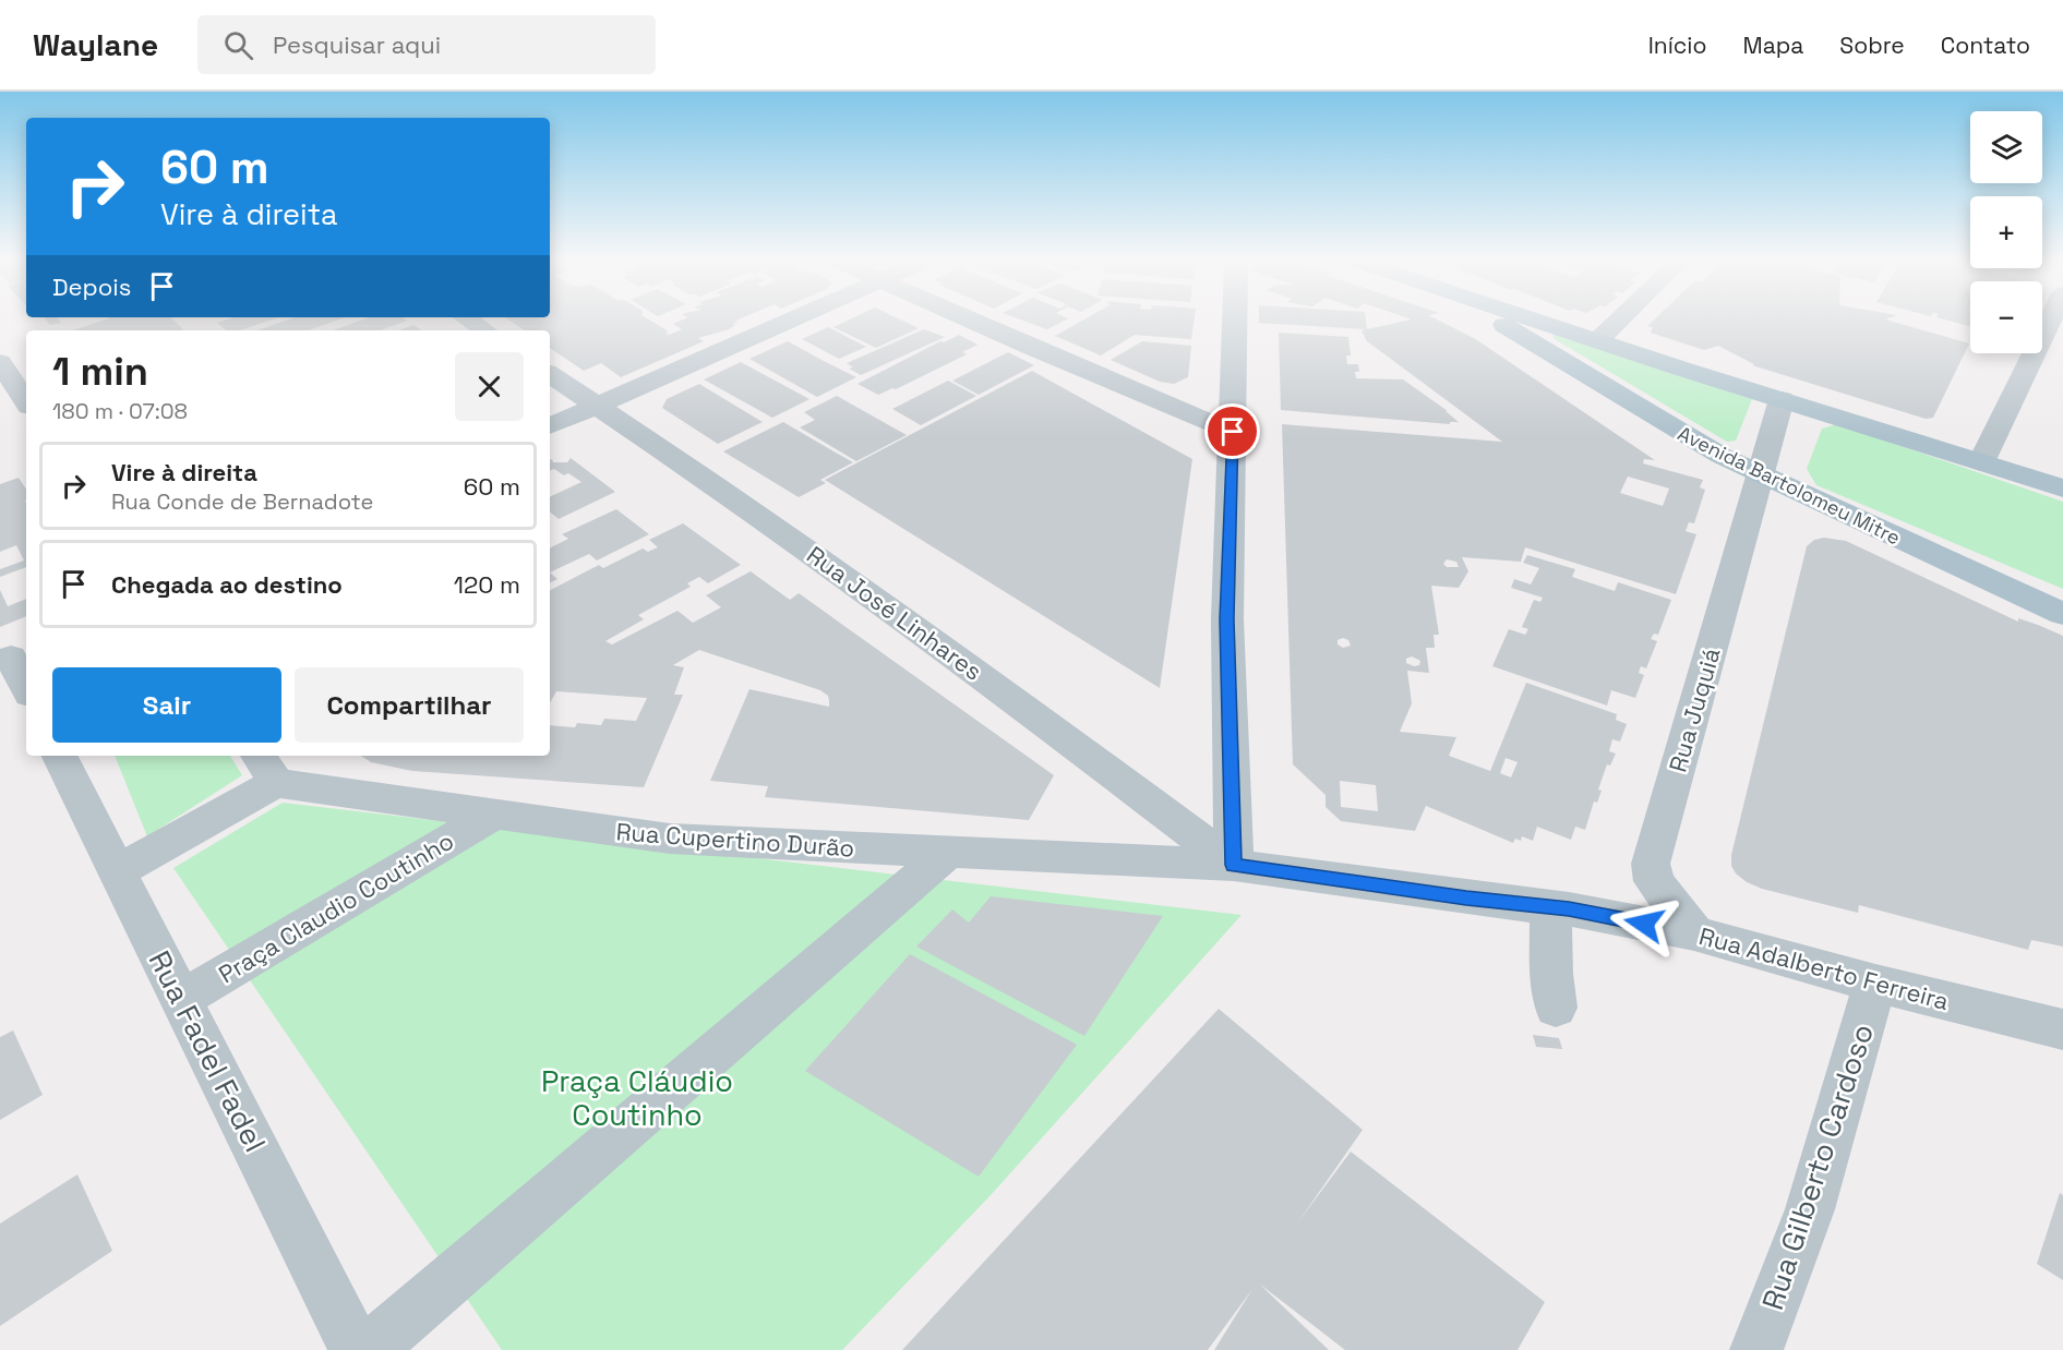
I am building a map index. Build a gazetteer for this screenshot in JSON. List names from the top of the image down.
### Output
{
  "streets": {
    "main road": ["Avenida Bartolomeu Mitre"],
    "street": [
      "Rua José Linhares",
      "Rua Juquiá",
      "Rua Cupertino Durão",
      "Praça Claudio Coutinho",
      "Rua Adalberto Ferreira",
      "Rua Fadel Fadel",
      "Rua Gilberto Cardoso"
    ]
  },
  "crossings": [
    ["Avenida Bartolomeu Mitre", "Rua Juquiá"],
    ["Rua José Linhares", "Rua Cupertino Durão"],
    ["Rua José Linhares", "Rua Adalberto Ferreira"],
    ["Rua Juquiá", "Rua Adalberto Ferreira"],
    ["Rua Cupertino Durão", "Praça Claudio Coutinho"],
    ["Rua Cupertino Durão", "Rua Adalberto Ferreira"],
    ["Praça Claudio Coutinho", "Rua Fadel Fadel"],
    ["Rua Adalberto Ferreira", "Rua Gilberto Cardoso"]
  ],
  "parks": ["Praça Cláudio Coutinho"],
  "page": {
    "header": "Waylane",
    "search": "Pesquisar aqui",
    "nav": [
      "Início",
      "Mapa",
      "Sobre",
      "Contato"
    ],
    "map_buttons": ["+", "−"],
    "turn": ["60 m", "Vire à direita"],
    "then": "Depois",
    "heading": ["1 min", "180 m · 07:08"],
    "list": [
      {
        "name": "Vire à direita",
        "note": "Rua Conde de Bernadote",
        "value": "60 m"
      },
      {
        "name": "Chegada ao destino",
        "value": "120 m"
      }
    ],
    "buttons": ["Sair", "Compartilhar"]
  }
}
